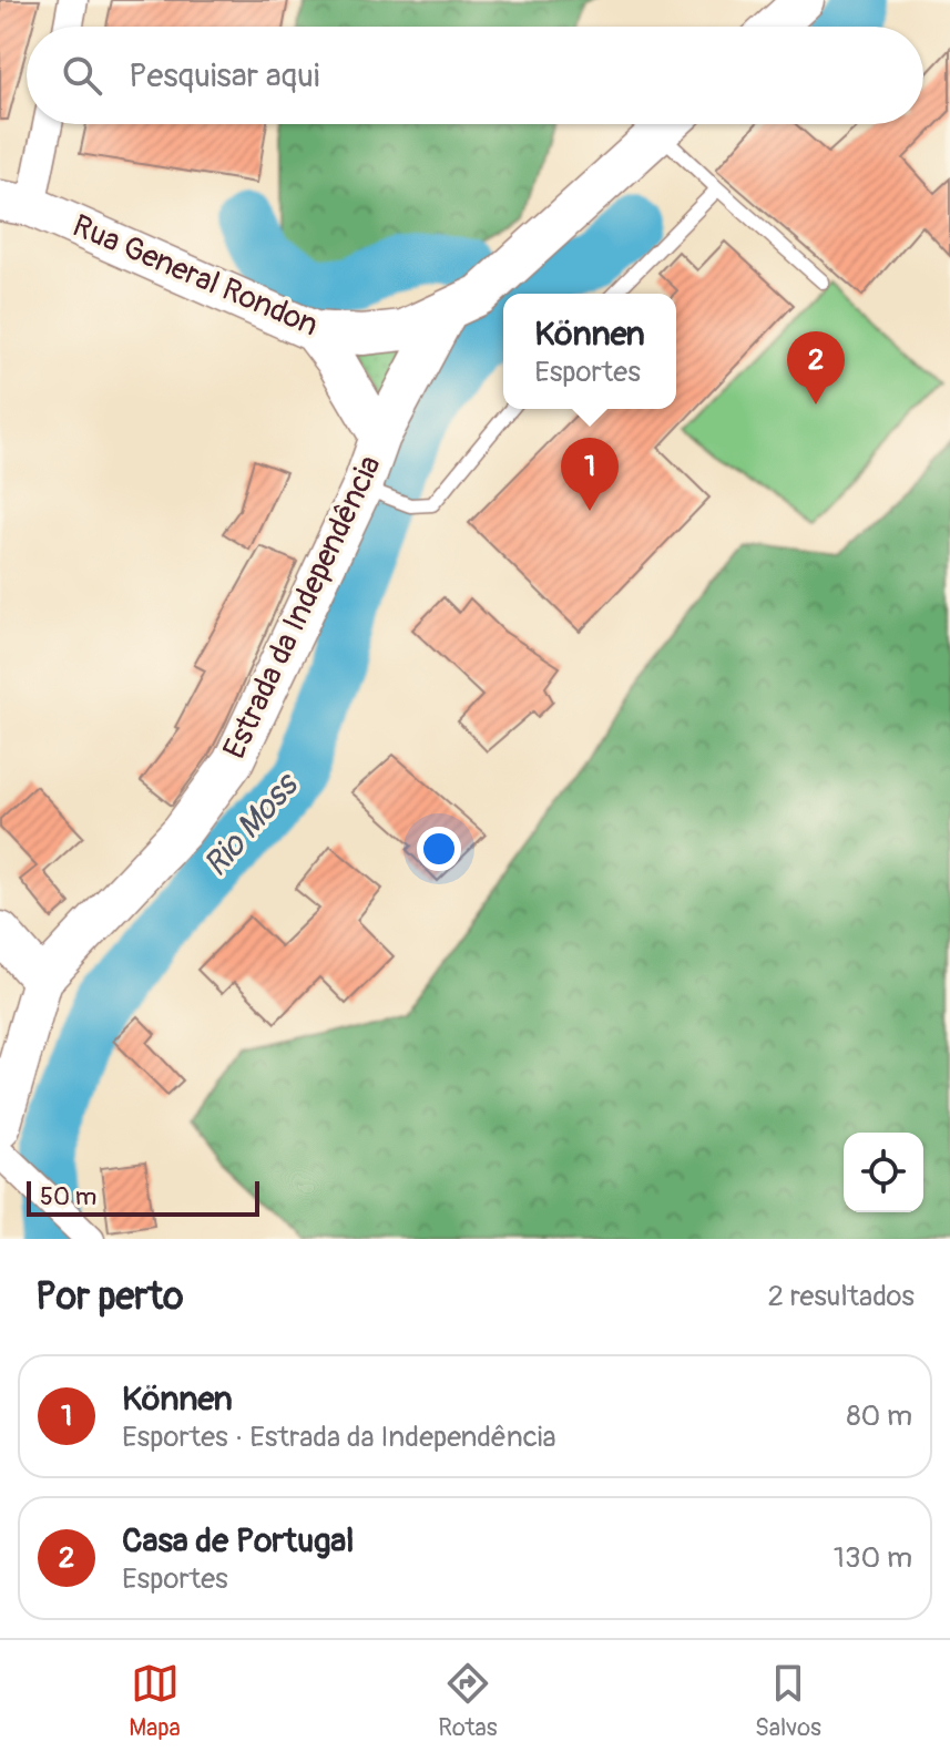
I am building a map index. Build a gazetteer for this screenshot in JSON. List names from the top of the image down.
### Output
{
  "streets": {
    "street": ["Rua General Rondon", "Estrada da Independência"]
  },
  "crossings": [
    ["Rua General Rondon", "Estrada da Independência"]
  ],
  "water": ["Rio Moss"],
  "scale_bar": "50 m",
  "page": {
    "search": "Pesquisar aqui",
    "popup": ["Können", "Esportes"],
    "pins": ["2", "1"],
    "scale": "50 m",
    "heading": ["Por perto", "2 resultados"],
    "list": [
      {
        "mark": "1",
        "name": "Können",
        "note": "Esportes · Estrada da Independência",
        "value": "80 m"
      },
      {
        "mark": "2",
        "name": "Casa de Portugal",
        "note": "Esportes",
        "value": "130 m"
      }
    ],
    "nav": ["Mapa", "Rotas", "Salvos"]
  }
}
